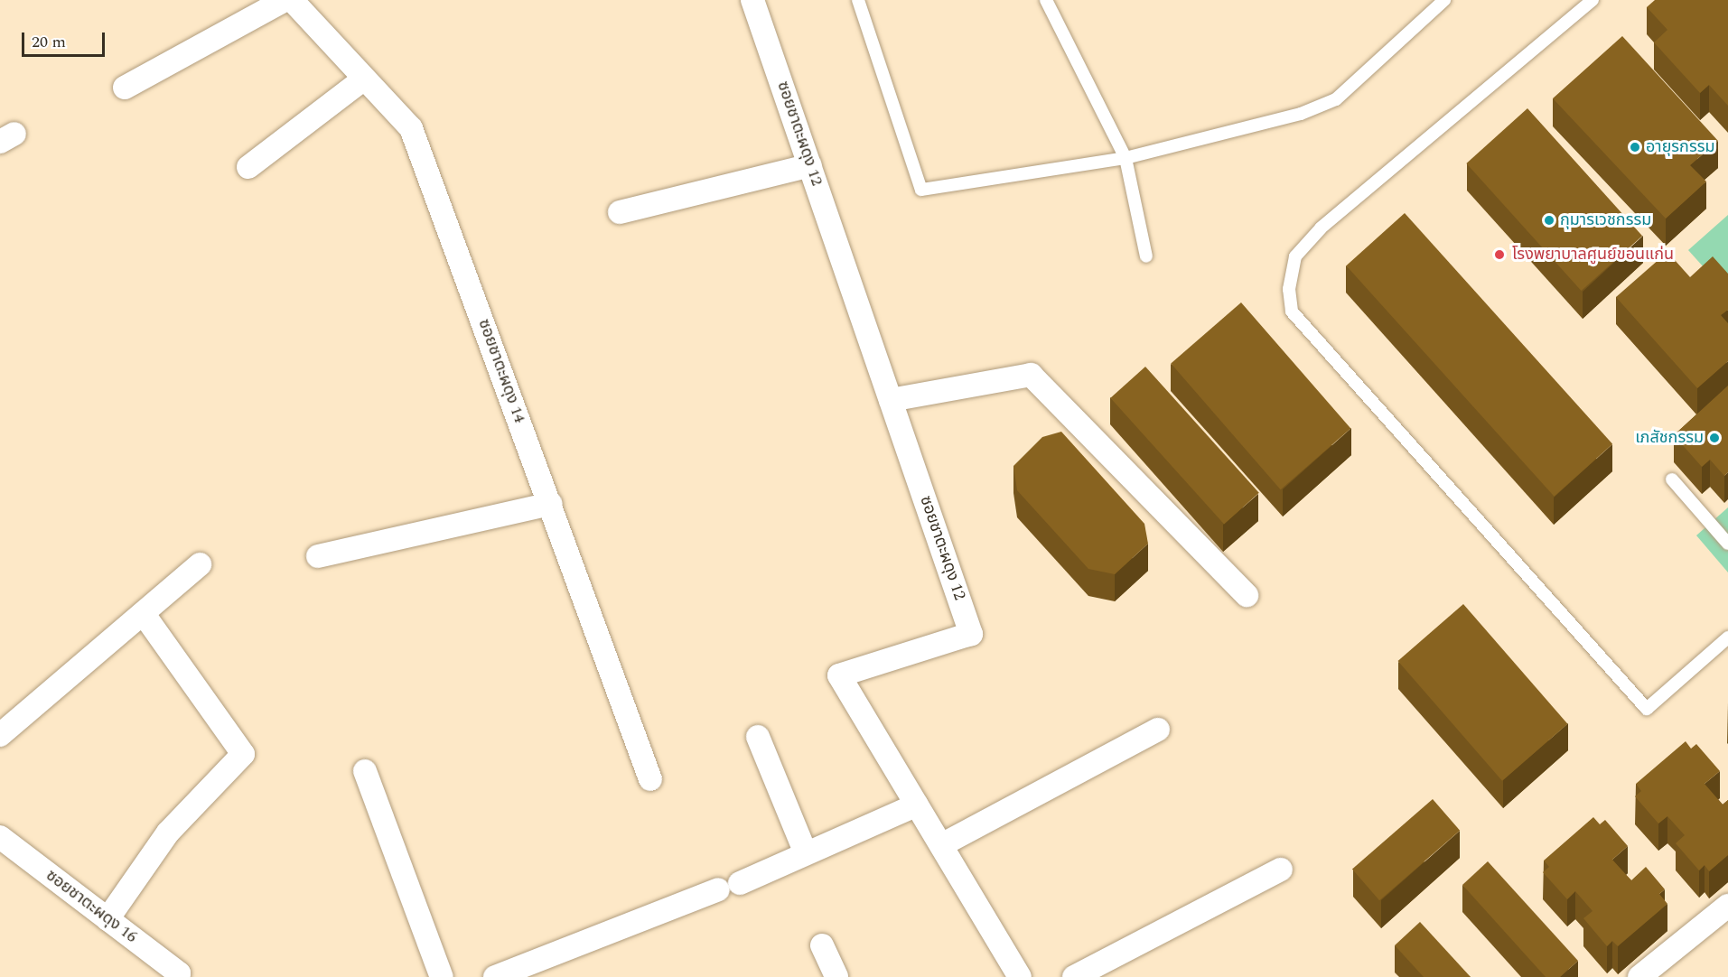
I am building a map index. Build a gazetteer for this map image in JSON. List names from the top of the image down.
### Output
{
  "streets": {
    "street": ["ซอยชาตะผดุง 12", "ซอยชาตะผดุง 14", "ซอยชาตะผดุง 16"]
  },
  "places": [
    "อายุรกรรม",
    "กุมารเวชกรรม",
    "โรงพยาบาลศูนย์ขอนแก่น",
    "เภสัชกรรม"
  ],
  "scale_bar": "20 m"
}
